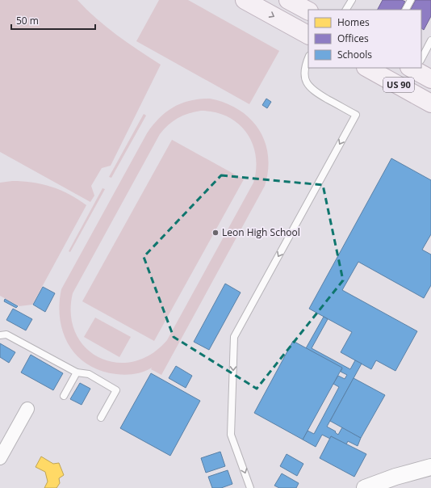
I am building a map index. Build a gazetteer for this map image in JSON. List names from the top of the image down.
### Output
{
  "streets": {
    "main road": ["US 90"]
  },
  "places": ["Leon High School"],
  "legend": ["Homes", "Offices", "Schools"],
  "scale_bar": "50 m"
}
